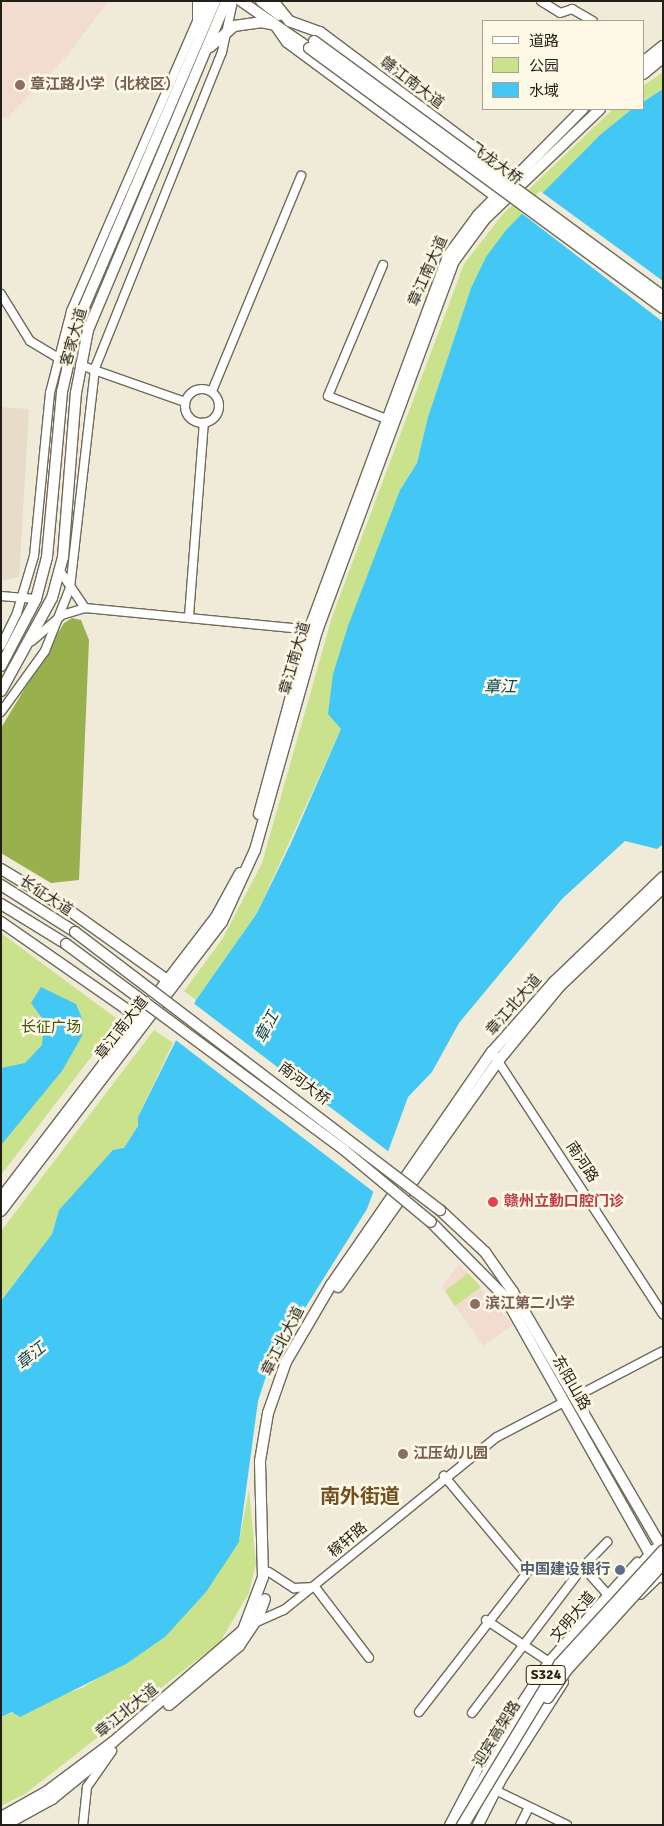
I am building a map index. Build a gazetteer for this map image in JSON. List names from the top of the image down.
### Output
{
  "streets": {
    "highway": ["迎宾高架路"],
    "main road": [
      "赣江南大道",
      "飞龙大桥",
      "章江南大道",
      "客家大道",
      "长征大道",
      "章江北大道",
      "南河大桥",
      "东阳山路",
      "文明大道",
      "S324"
    ],
    "street": ["南河路", "稼轩路"]
  },
  "crossings": [
    ["赣江南大道", "章江南大道"],
    ["长征大道", "南河大桥"],
    ["章江北大道", "南河路"],
    ["章江北大道", "稼轩路"],
    ["南河大桥", "东阳山路"],
    ["东阳山路", "稼轩路"],
    ["东阳山路", "文明大道"],
    ["东阳山路", "S324"],
    ["东阳山路", "迎宾高架路"],
    ["文明大道", "迎宾高架路"]
  ],
  "districts": ["南外街道"],
  "water": ["章江"],
  "parks": ["长征广场"],
  "places": [
    "章江路小学（北校区）",
    "赣州立勤口腔门诊",
    "滨江第二小学",
    "江压幼儿园",
    "中国建设银行"
  ],
  "legend": ["道路", "公园", "水域"]
}
